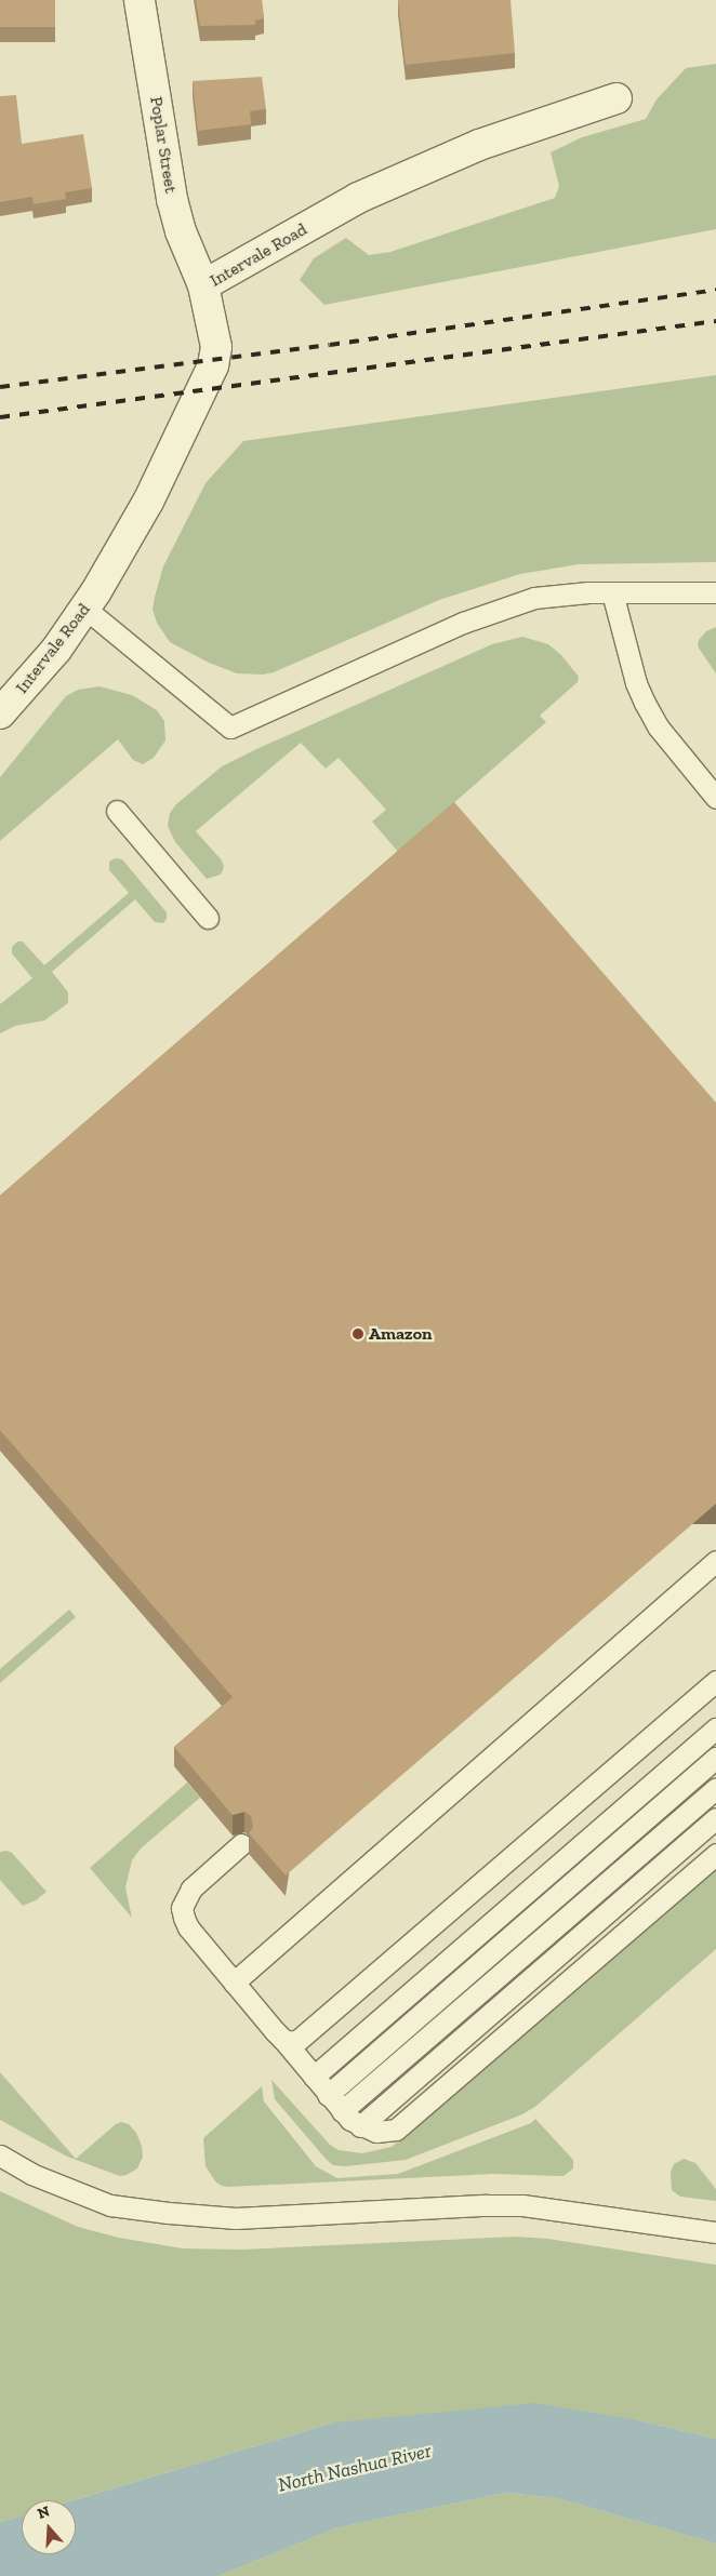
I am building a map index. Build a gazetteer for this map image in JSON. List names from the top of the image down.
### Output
{
  "streets": {
    "main road": ["Poplar Street", "Intervale Road"]
  },
  "crossings": [
    ["Poplar Street", "Intervale Road"]
  ],
  "water": ["North Nashua River"],
  "places": ["Amazon"],
  "north": "top"
}
